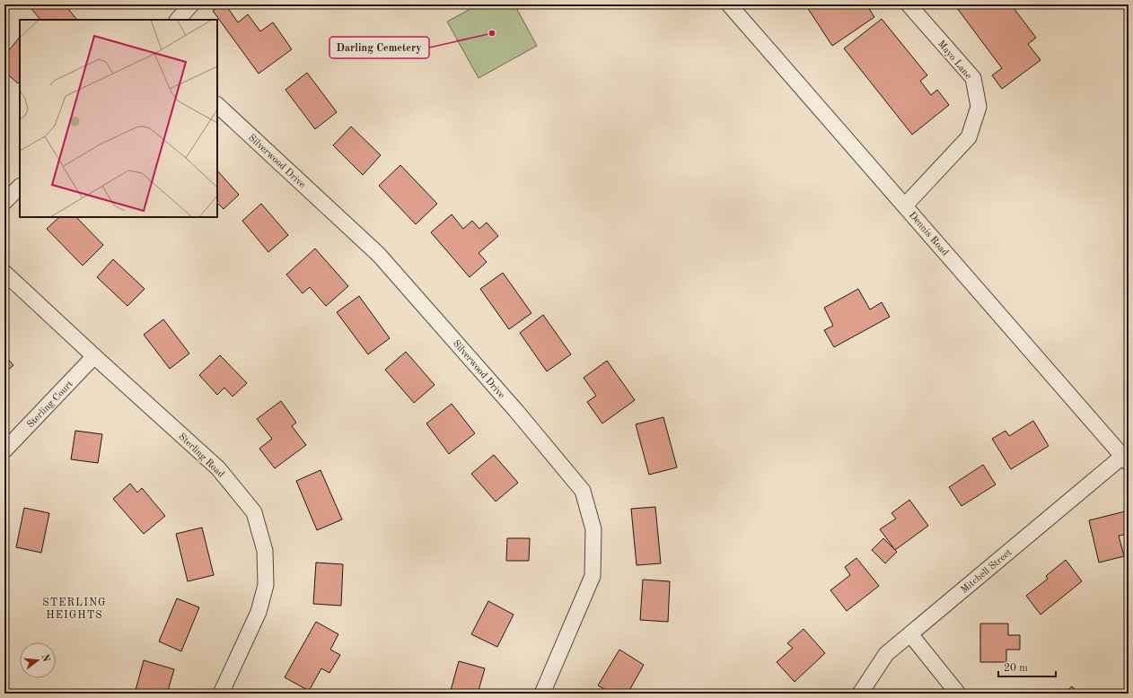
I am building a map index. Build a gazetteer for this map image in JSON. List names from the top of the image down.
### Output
{
  "streets": {
    "street": [
      "Mayo Lane",
      "Silverwood Drive",
      "Dennis Road",
      "Sterling Court",
      "Sterling Road",
      "Mitchell Street"
    ]
  },
  "crossings": [
    ["Mayo Lane", "Dennis Road"],
    ["Dennis Road", "Mitchell Street"],
    ["Sterling Court", "Sterling Road"]
  ],
  "districts": ["STERLING HEIGHTS"],
  "places": ["Darling Cemetery"],
  "scale_bar": "20 m",
  "north": "right"
}
